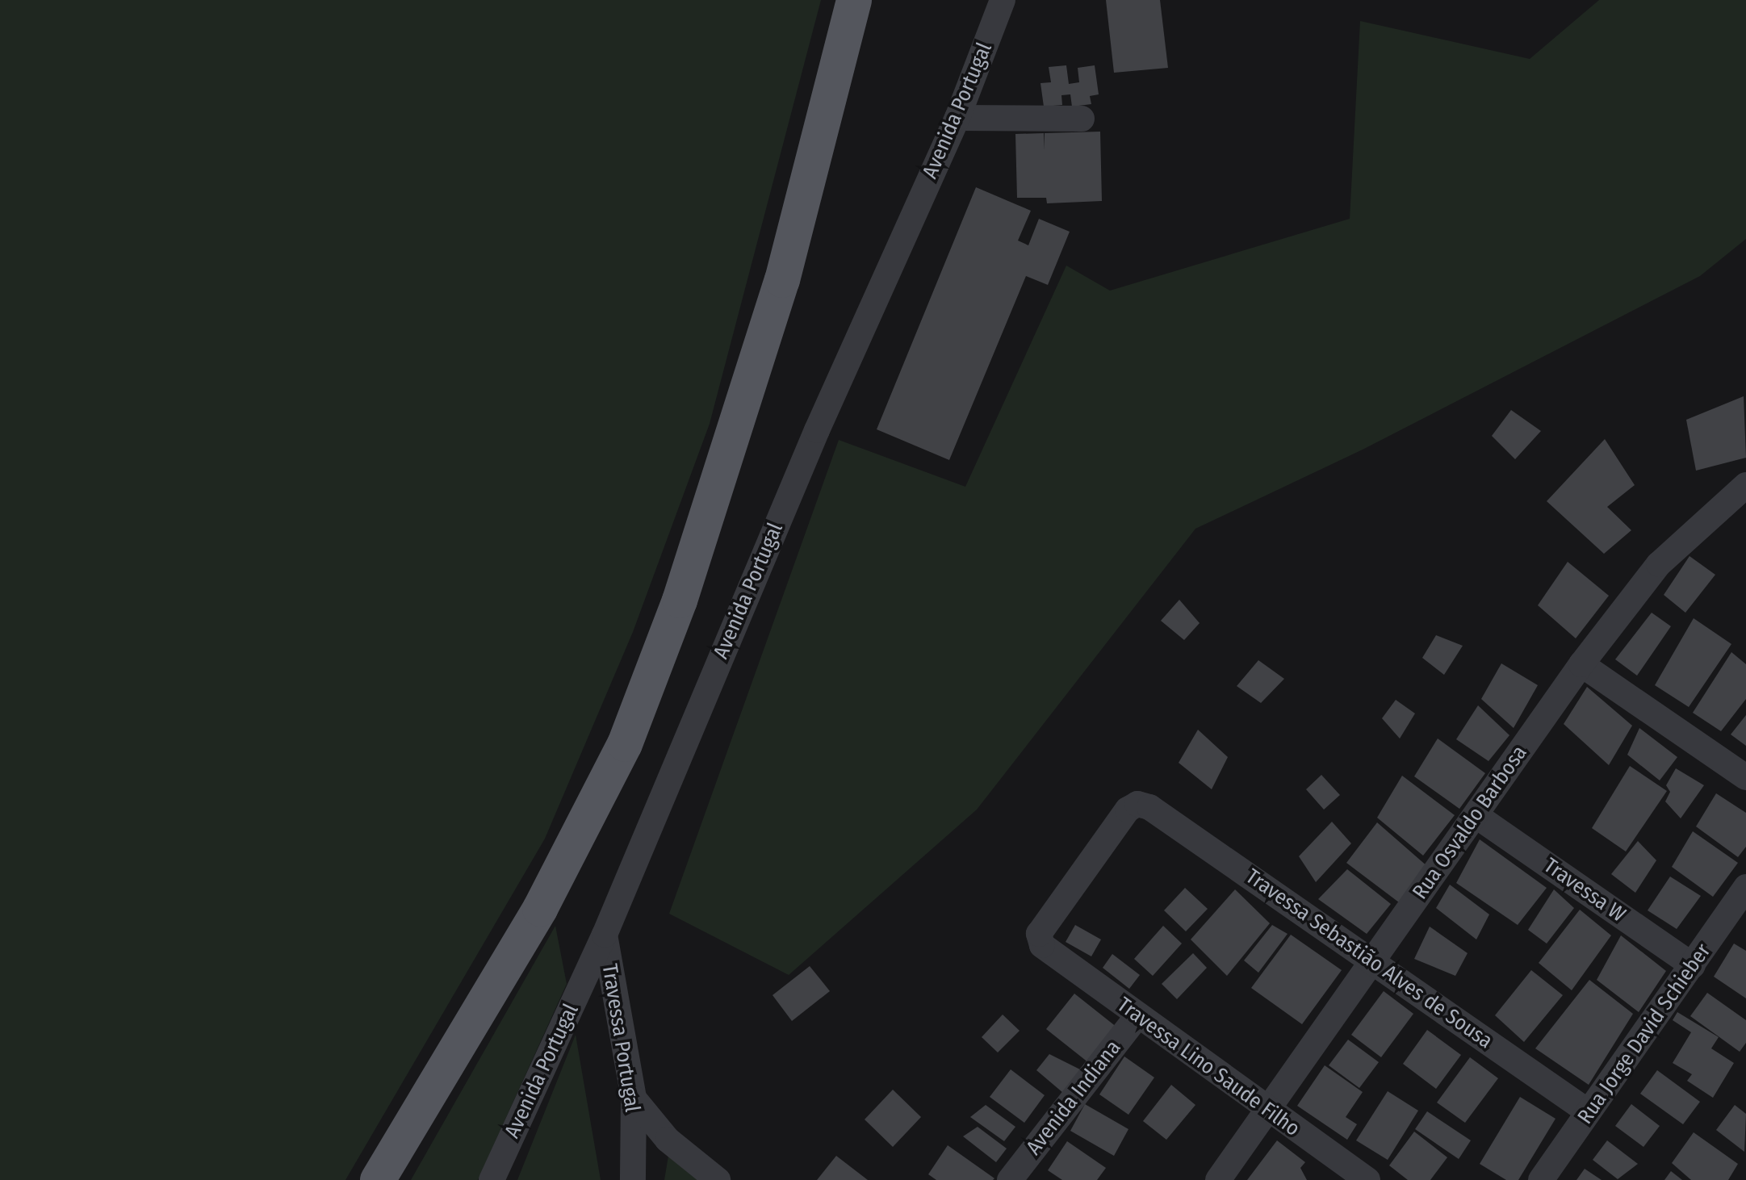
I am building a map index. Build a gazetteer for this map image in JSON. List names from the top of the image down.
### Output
{
  "streets": {
    "street": [
      "Avenida Portugal",
      "Rua Osvaldo Barbosa",
      "Travessa W",
      "Travessa Sebastião Alves de Sousa",
      "Rua Jorge David Schieber",
      "Travessa Portugal",
      "Travessa Lino Saude Filho",
      "Avenida Indiana"
    ]
  },
  "crossings": [
    ["Avenida Portugal", "Travessa Portugal"],
    ["Rua Osvaldo Barbosa", "Travessa W"],
    ["Rua Osvaldo Barbosa", "Travessa Sebastião Alves de Sousa"],
    ["Rua Osvaldo Barbosa", "Travessa Lino Saude Filho"],
    ["Travessa W", "Rua Jorge David Schieber"],
    ["Travessa Sebastião Alves de Sousa", "Rua Jorge David Schieber"],
    ["Travessa Sebastião Alves de Sousa", "Travessa Lino Saude Filho"],
    ["Travessa Lino Saude Filho", "Avenida Indiana"]
  ]
}
